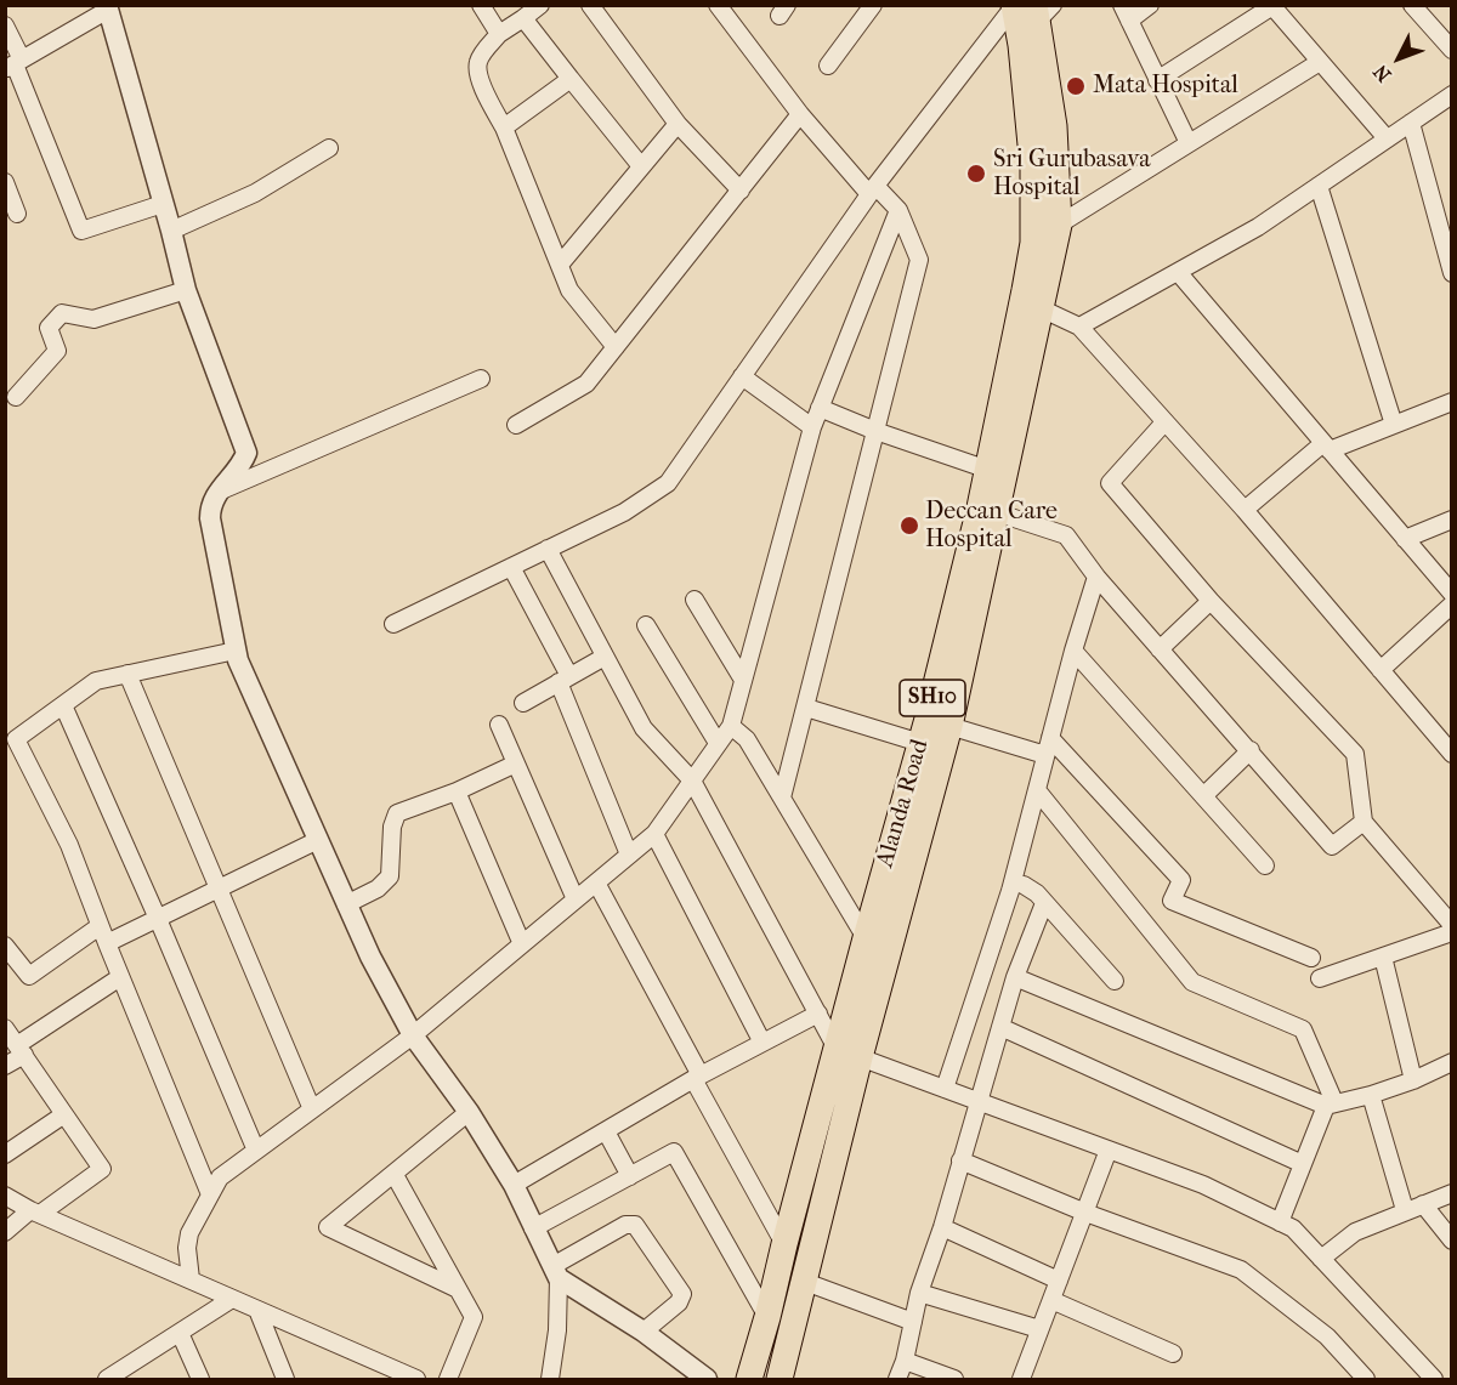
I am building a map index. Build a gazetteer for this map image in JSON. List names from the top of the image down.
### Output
{
  "streets": {
    "main road": ["SH10", "Alanda Road"]
  },
  "places": ["Mata Hospital", "Sri Gurubasava Hospital", "Deccan Care Hospital"],
  "north": "bottom left"
}
